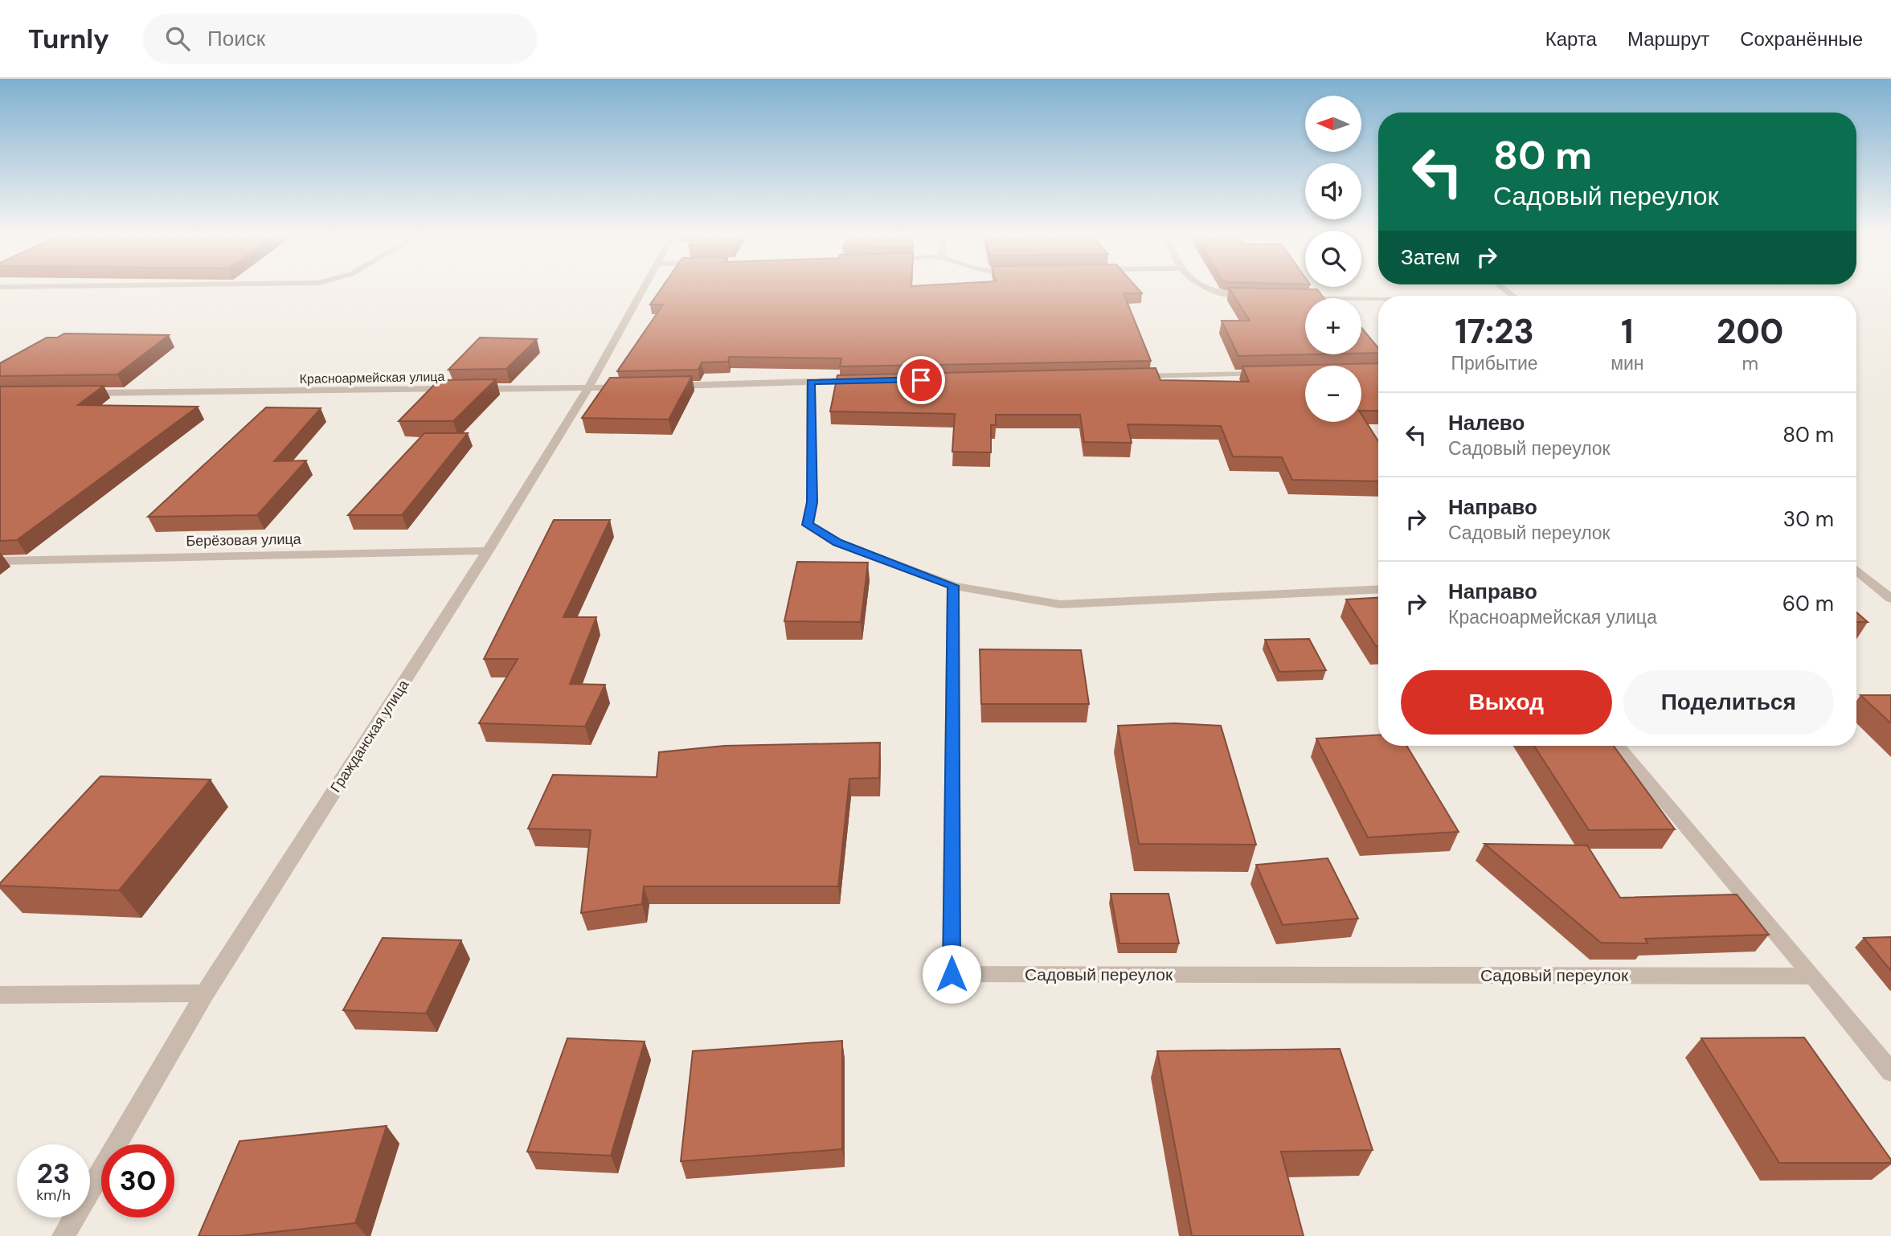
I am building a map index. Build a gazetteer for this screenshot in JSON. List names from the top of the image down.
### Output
{
  "streets": {
    "street": [
      "Красноармейская улица",
      "Берёзовая улица",
      "Гражданская улица",
      "Садовый переулок"
    ]
  },
  "crossings": [
    ["Берёзовая улица", "Гражданская улица"]
  ],
  "north": "left",
  "page": {
    "header": "Turnly",
    "search": "Поиск",
    "nav": ["Карта", "Маршрут", "Сохранённые"],
    "map_buttons": ["+", "−"],
    "turn": ["80 m", "Садовый переулок"],
    "then": "Затем",
    "eta": [
      "17:23",
      "Прибытие",
      "1",
      "мин",
      "200",
      "m"
    ],
    "list": [
      {
        "name": "Налево",
        "note": "Садовый переулок",
        "value": "80 m"
      },
      {
        "name": "Направо",
        "note": "Садовый переулок",
        "value": "30 m"
      },
      {
        "name": "Направо",
        "note": "Красноармейская улица",
        "value": "60 m"
      }
    ],
    "buttons": ["Выход", "Поделиться"],
    "speed": "23 km/h",
    "limit": "30"
  }
}
